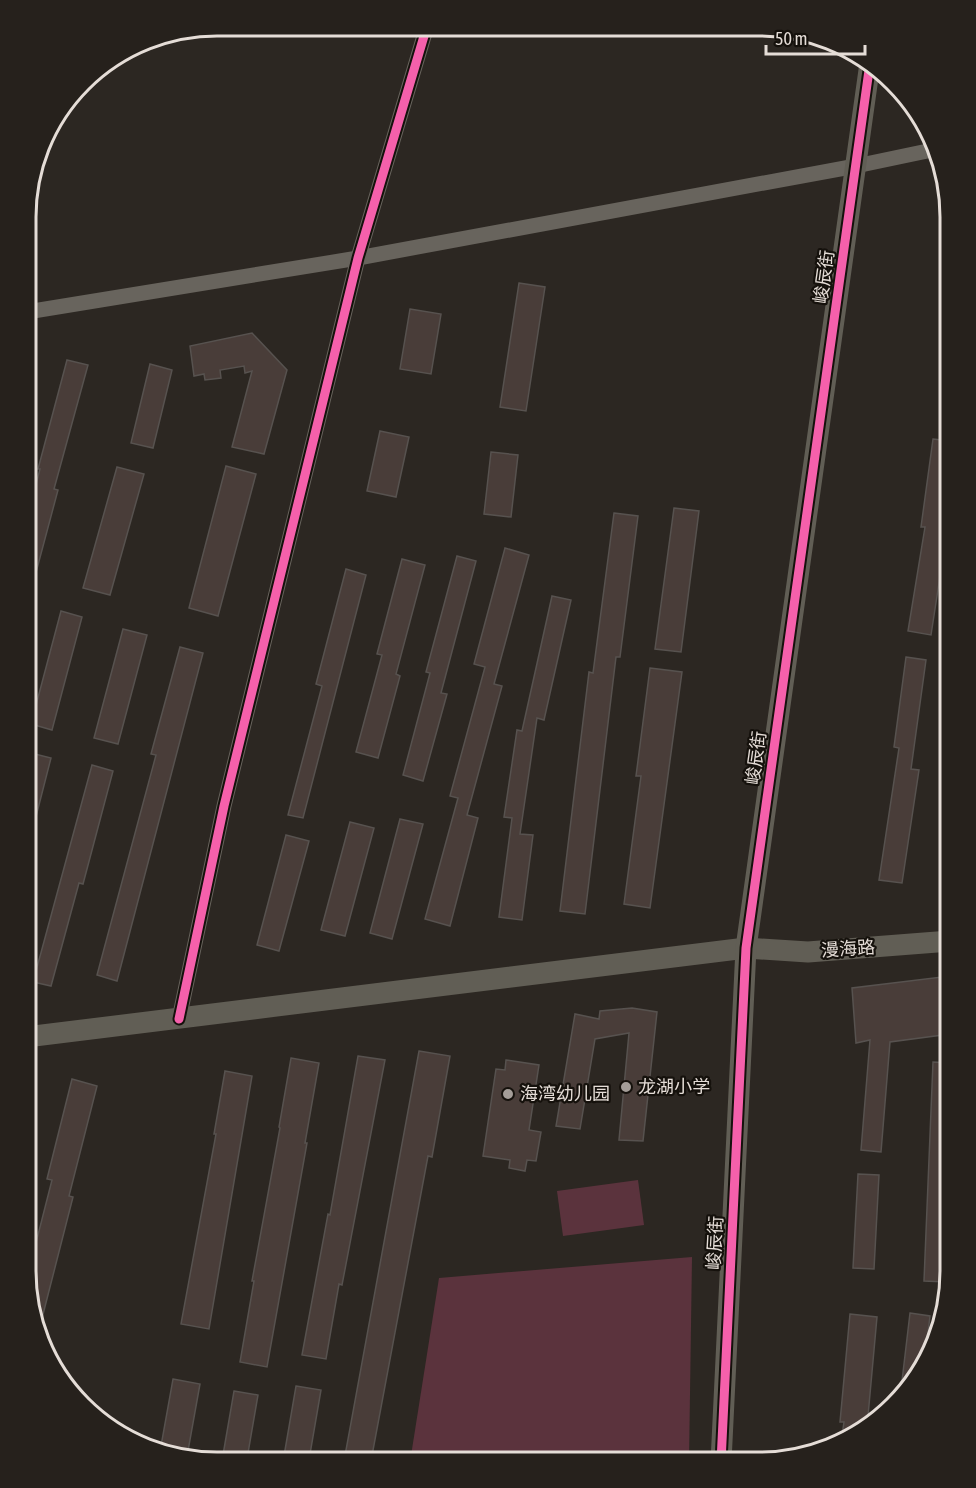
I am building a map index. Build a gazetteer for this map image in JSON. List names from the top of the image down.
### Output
{
  "streets": {
    "street": ["峻辰街", "漫海路"]
  },
  "crossings": [
    ["峻辰街", "漫海路"]
  ],
  "places": ["龙湖小学", "海湾幼儿园"],
  "scale_bar": "50 m"
}
